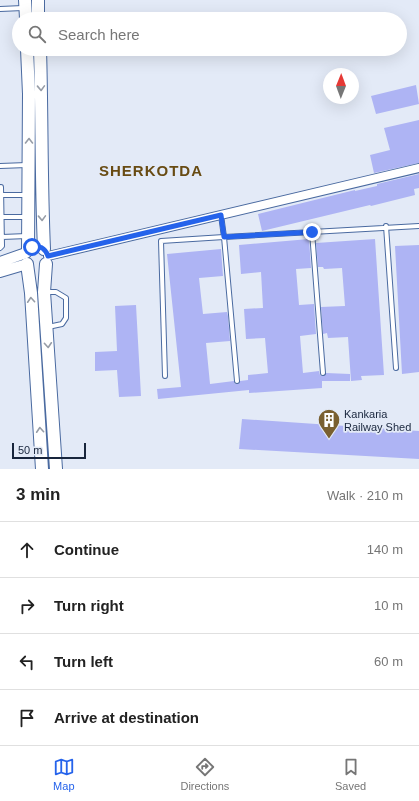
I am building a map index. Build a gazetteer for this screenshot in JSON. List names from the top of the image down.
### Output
{
  "districts": ["SHERKOTDA"],
  "places": {
    "building": ["Kankaria Railway Shed"]
  },
  "scale_bar": "50 m",
  "north": "top",
  "page": {
    "search": "Search here",
    "scale": "50 m",
    "heading": ["3 min", "Walk · 210 m"],
    "list": [
      ["Continue", "140 m"],
      ["Turn right", "10 m"],
      ["Turn left", "60 m"],
      "Arrive at destination"
    ],
    "nav": ["Map", "Directions", "Saved"]
  }
}
